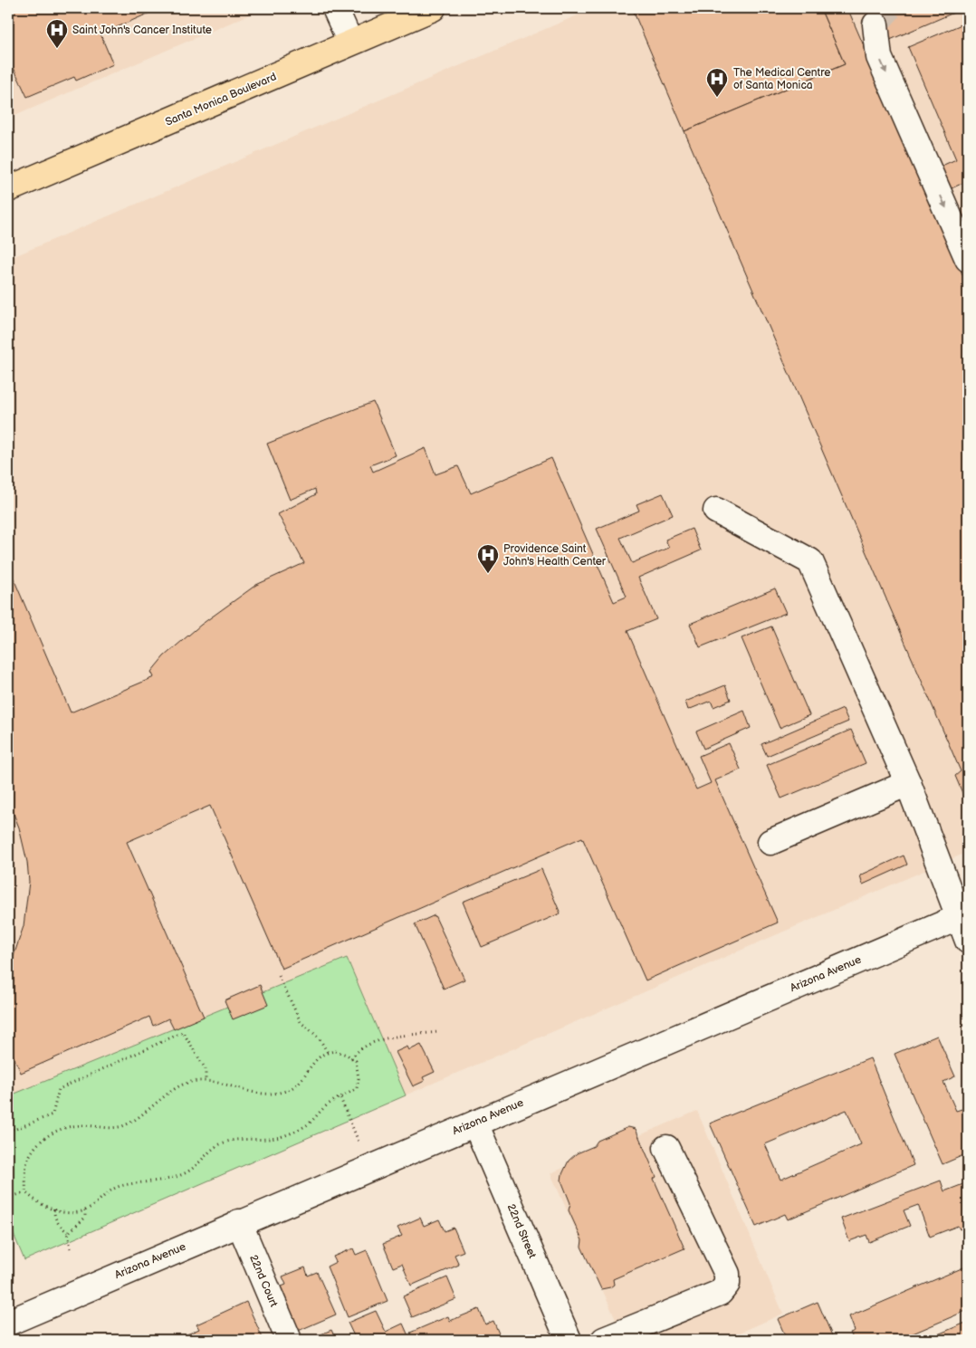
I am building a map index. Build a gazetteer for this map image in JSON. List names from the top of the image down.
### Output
{
  "streets": {
    "main road": ["Santa Monica Boulevard"],
    "street": ["Arizona Avenue", "22nd Street", "22nd Court"]
  },
  "crossings": [
    ["Arizona Avenue", "22nd Street"],
    ["Arizona Avenue", "22nd Court"]
  ],
  "places": {
    "hospital": ["Saint John's Cancer Institute", "The Medical Centre of Santa Monica", "Providence Saint John's Health Center"]
  }
}
